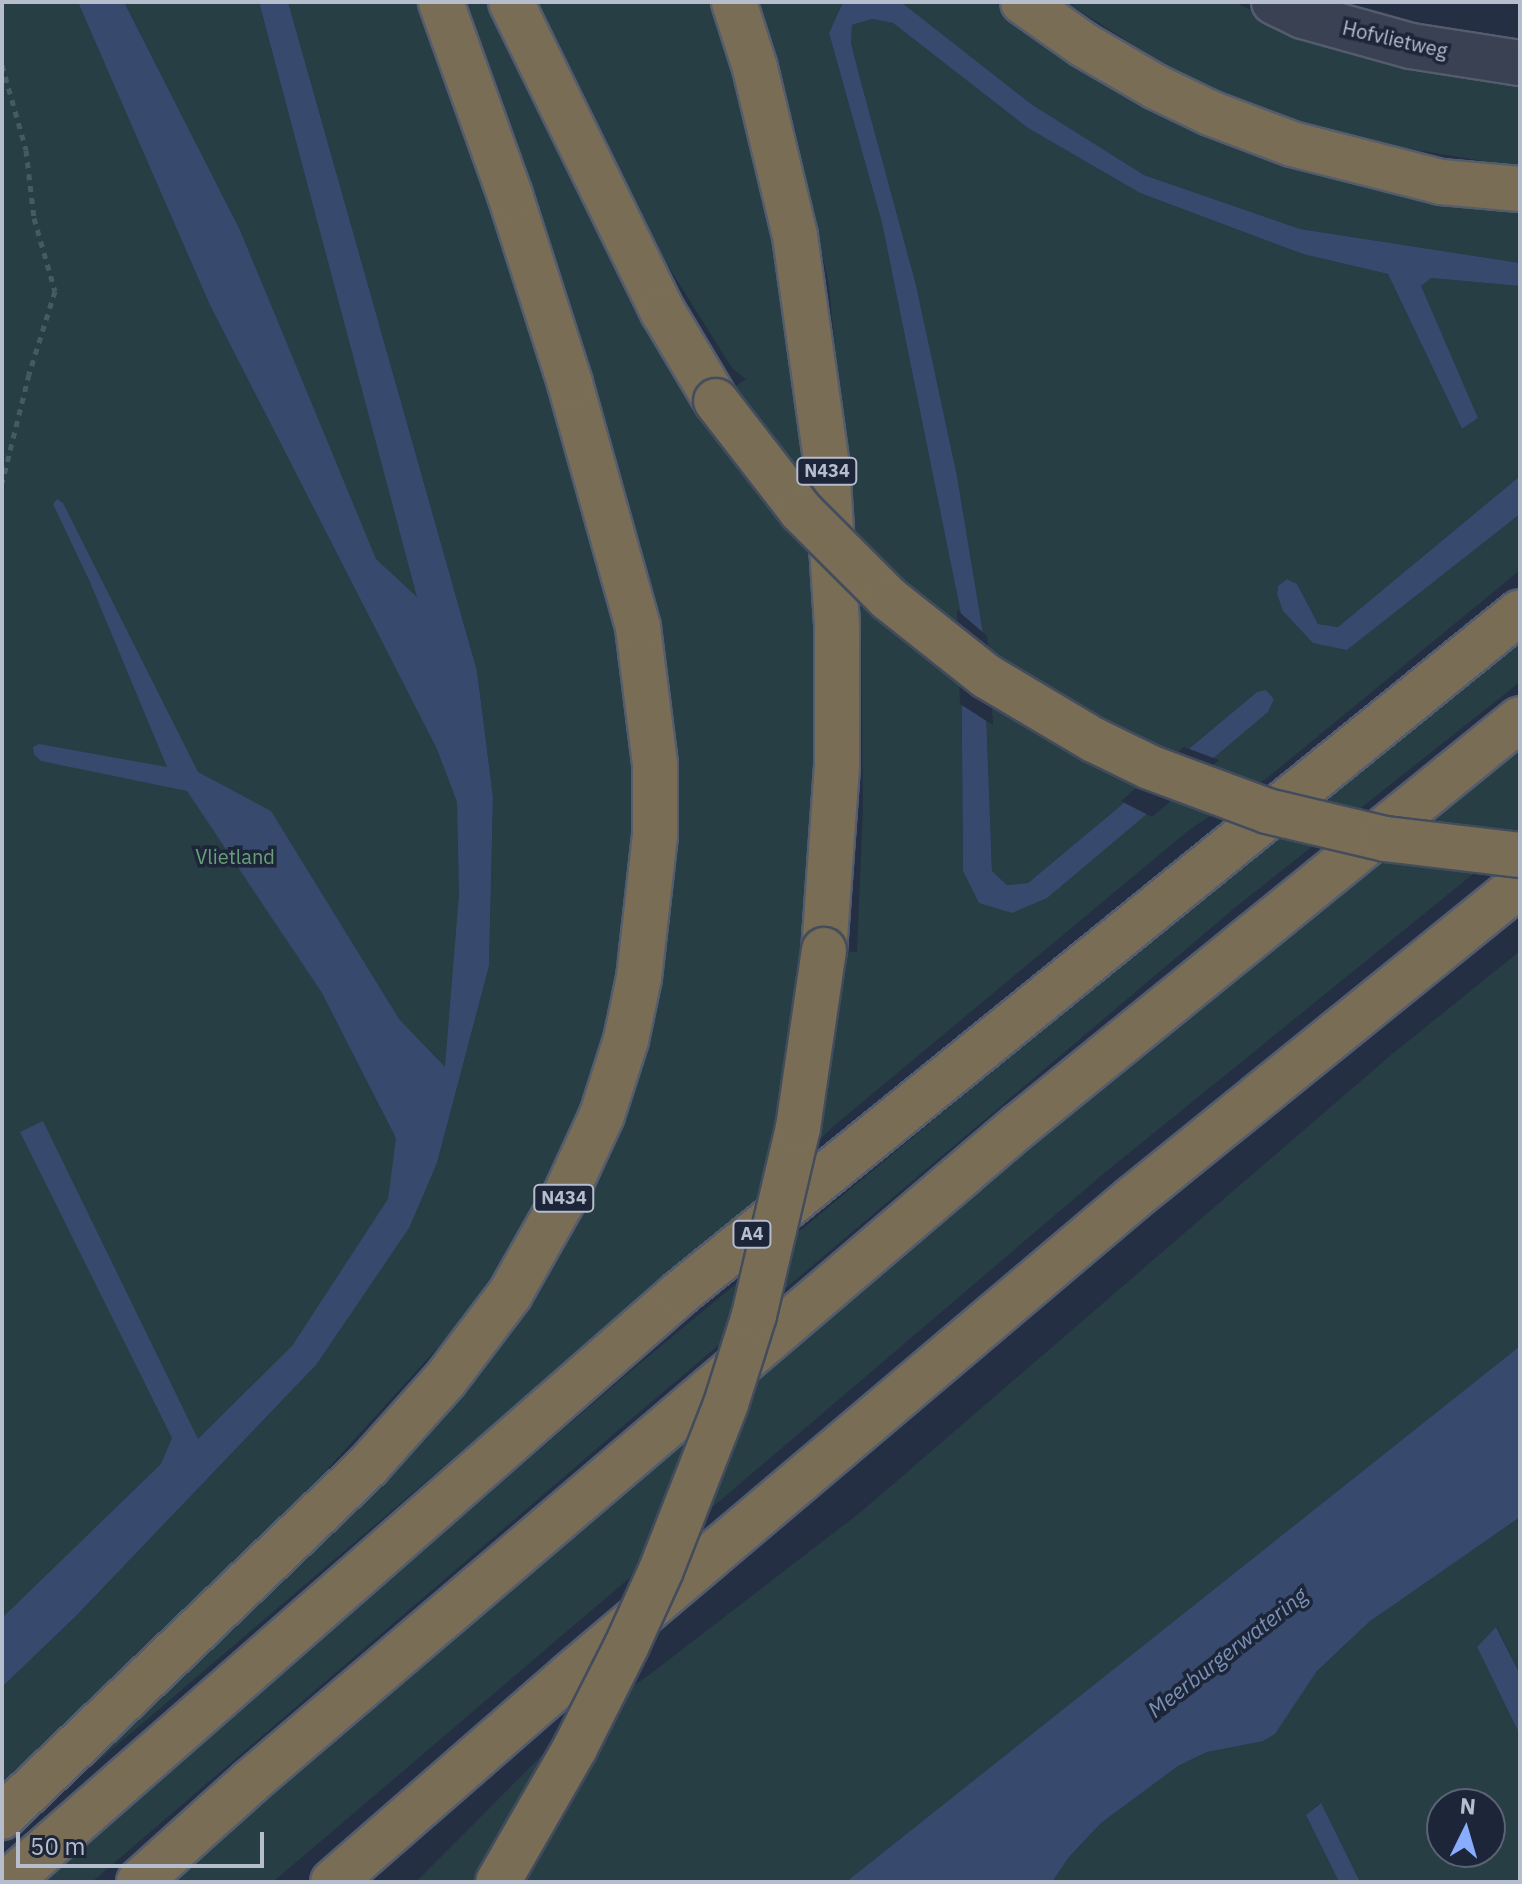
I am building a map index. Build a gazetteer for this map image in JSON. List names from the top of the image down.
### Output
{
  "streets": {
    "highway": ["N434", "A4"],
    "street": ["Hofvlietweg"]
  },
  "water": ["Meerburgerwatering"],
  "parks": ["Vlietland"],
  "scale_bar": "50 m",
  "north": "top"
}
